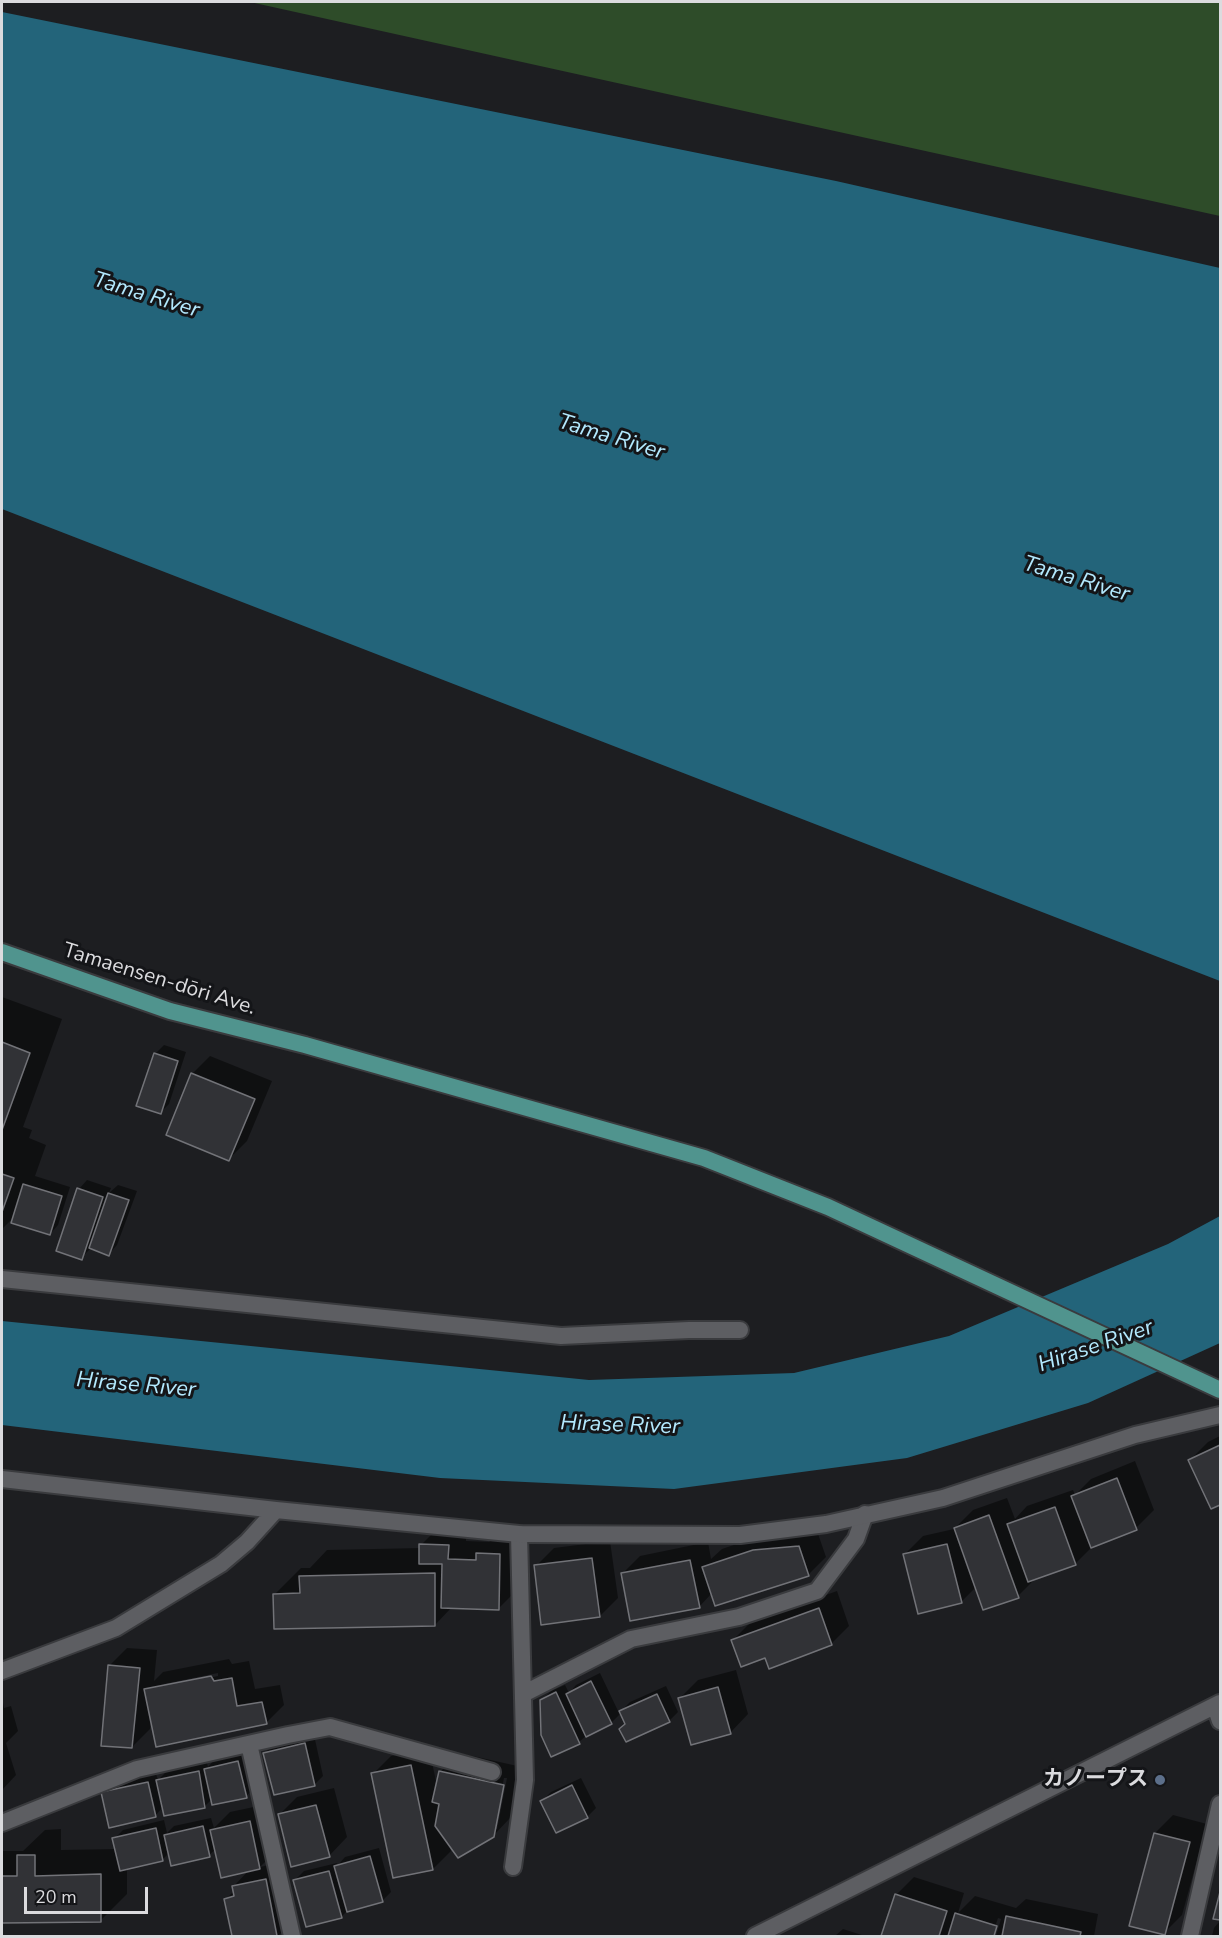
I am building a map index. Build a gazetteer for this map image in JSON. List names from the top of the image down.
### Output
{
  "streets": {
    "main road": ["Tamaensen-dōri Ave."]
  },
  "water": ["Tama River", "Hirase River"],
  "places": ["カノープス"],
  "scale_bar": "20 m"
}
